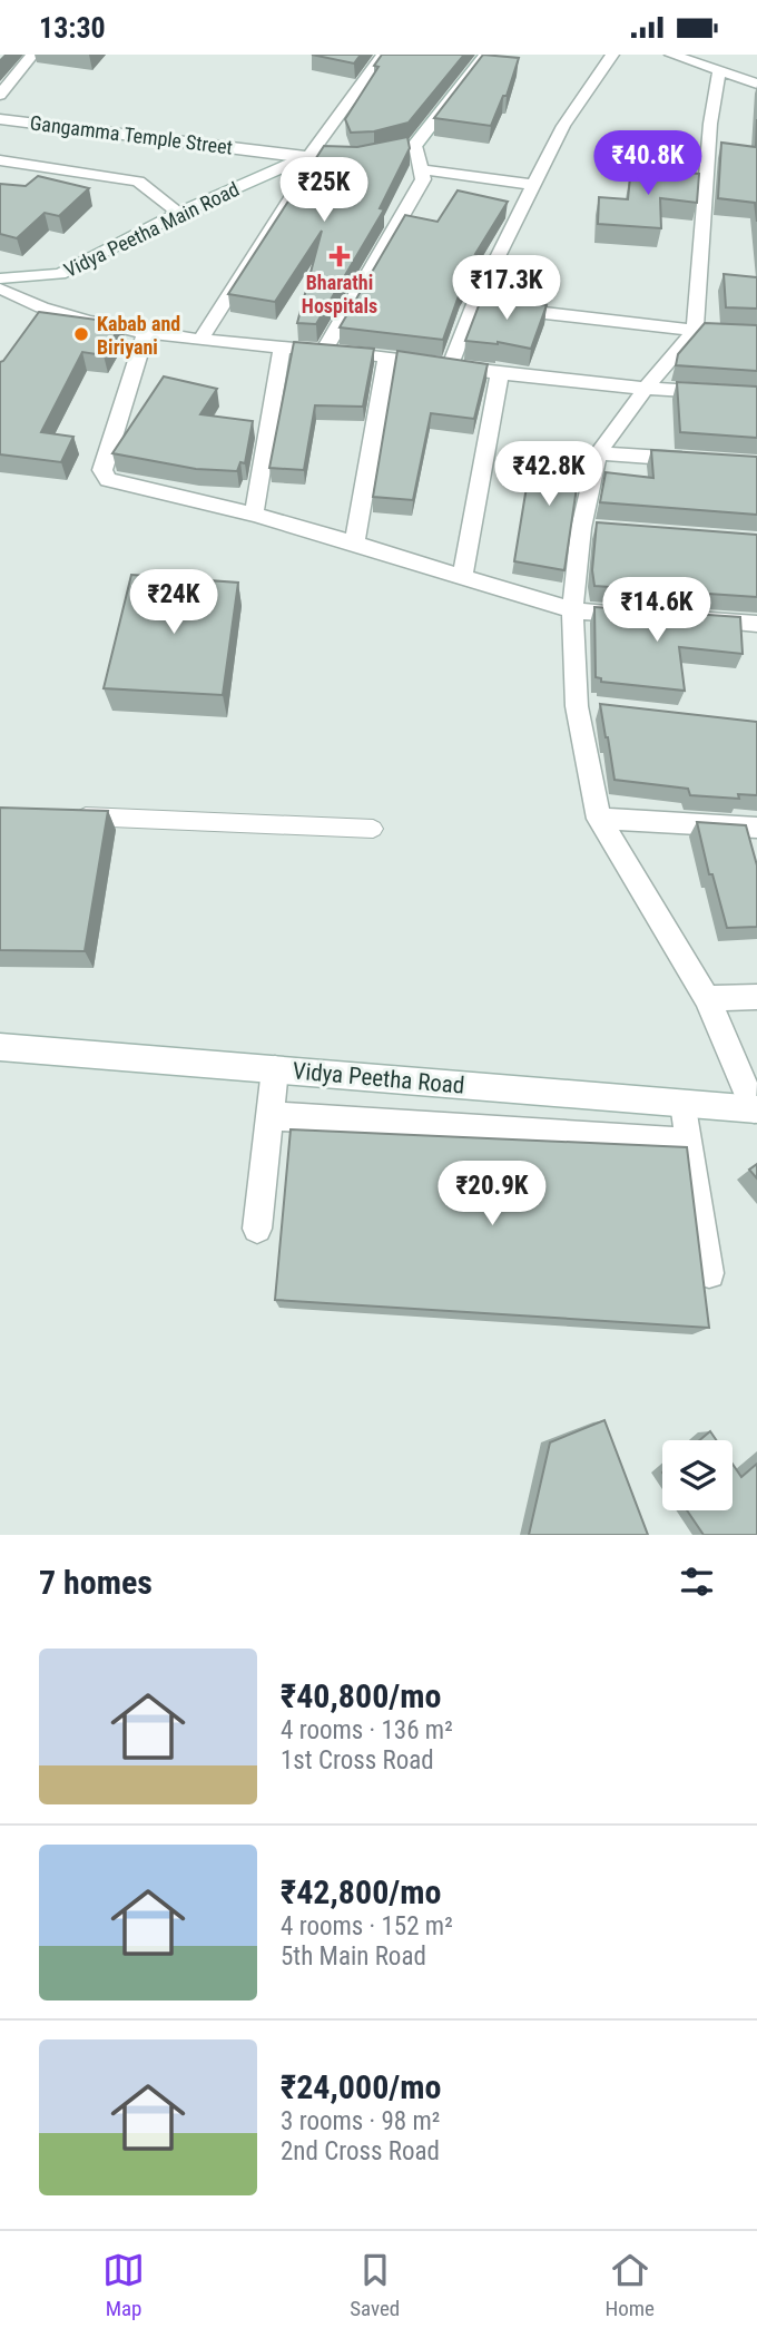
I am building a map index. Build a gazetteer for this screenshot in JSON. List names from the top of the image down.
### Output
{
  "streets": {
    "street": ["Gangamma Temple Street", "Vidya Peetha Main Road", "Vidya Peetha Road"]
  },
  "crossings": [
    ["Gangamma Temple Street", "Vidya Peetha Main Road"]
  ],
  "places": {
    "health": ["Bharathi Hospitals"],
    "other": ["Kabab and Biriyani"]
  },
  "page": {
    "status": "13:30",
    "price": [
      "₹40.8K",
      "₹25K",
      "₹17.3K",
      "₹42.8K",
      "₹24K",
      "₹14.6K",
      "₹20.9K"
    ],
    "heading": "7 homes",
    "list": [
      {
        "name": "₹40,800/mo",
        "note": "4 rooms · 136 m² · 1st Cross Road"
      },
      {
        "name": "₹42,800/mo",
        "note": "4 rooms · 152 m² · 5th Main Road"
      },
      {
        "name": "₹24,000/mo",
        "note": "3 rooms · 98 m² · 2nd Cross Road"
      }
    ],
    "tabs": ["Map", "Saved", "Home"]
  }
}
